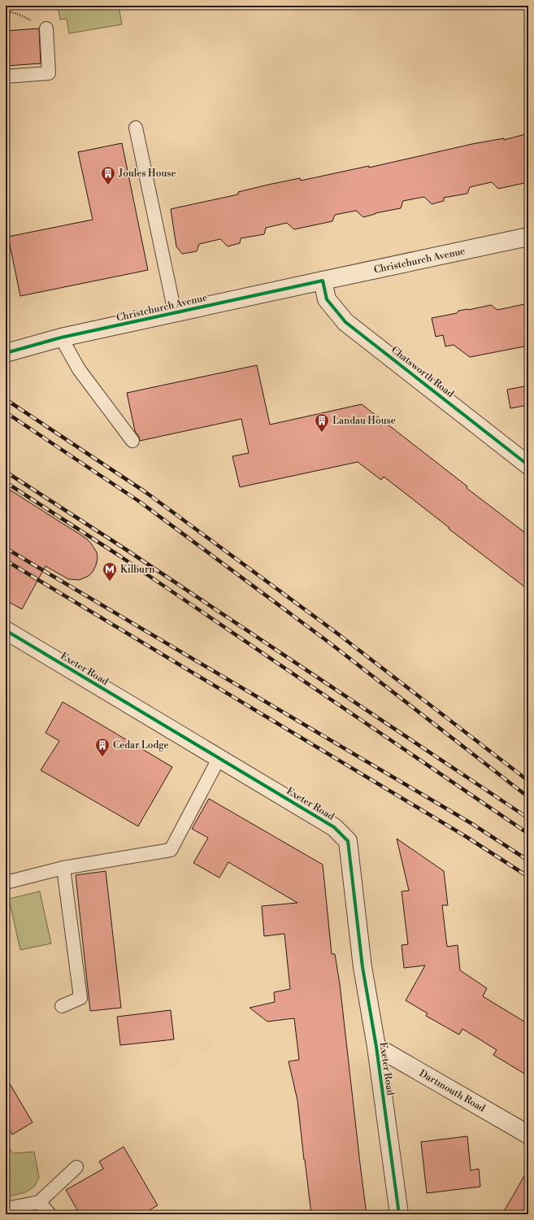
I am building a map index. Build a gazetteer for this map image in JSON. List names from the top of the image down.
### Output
{
  "streets": {
    "street": [
      "Christchurch Avenue",
      "Chatsworth Road",
      "Exeter Road",
      "Dartmouth Road"
    ]
  },
  "crossings": [
    ["Christchurch Avenue", "Chatsworth Road"],
    ["Exeter Road", "Dartmouth Road"]
  ],
  "places": {
    "building": ["Joules House", "Landau House", "Cedar Lodge"],
    "metro station": ["Kilburn"]
  }
}
